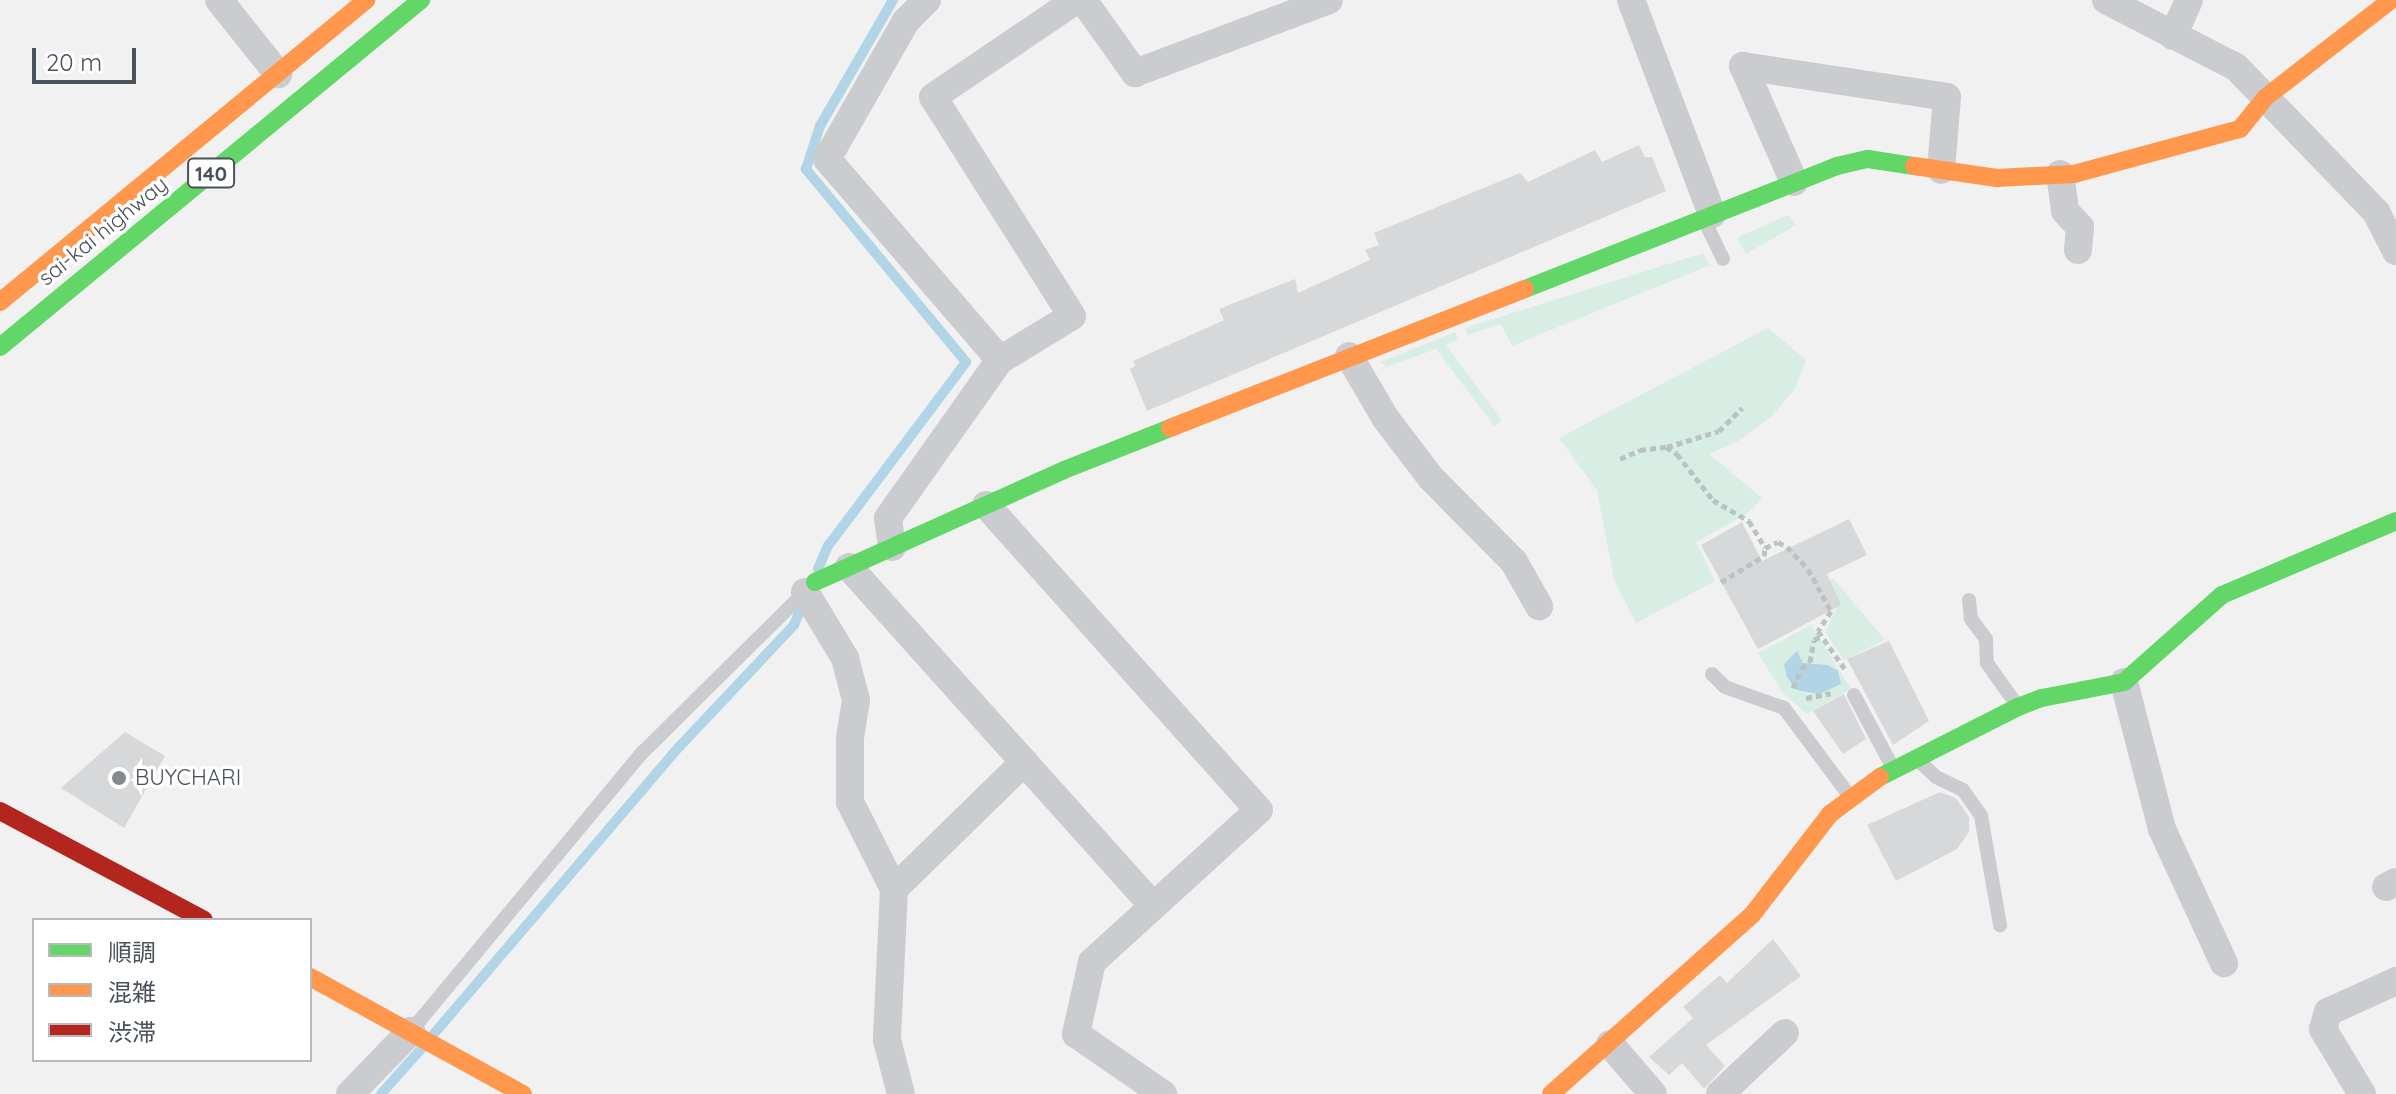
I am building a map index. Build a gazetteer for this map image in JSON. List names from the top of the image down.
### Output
{
  "streets": {
    "main road": ["140", "sai-kai highway"]
  },
  "places": ["BUYCHARI"],
  "legend": ["順調", "混雑", "渋滞"],
  "scale_bar": "20 m"
}
